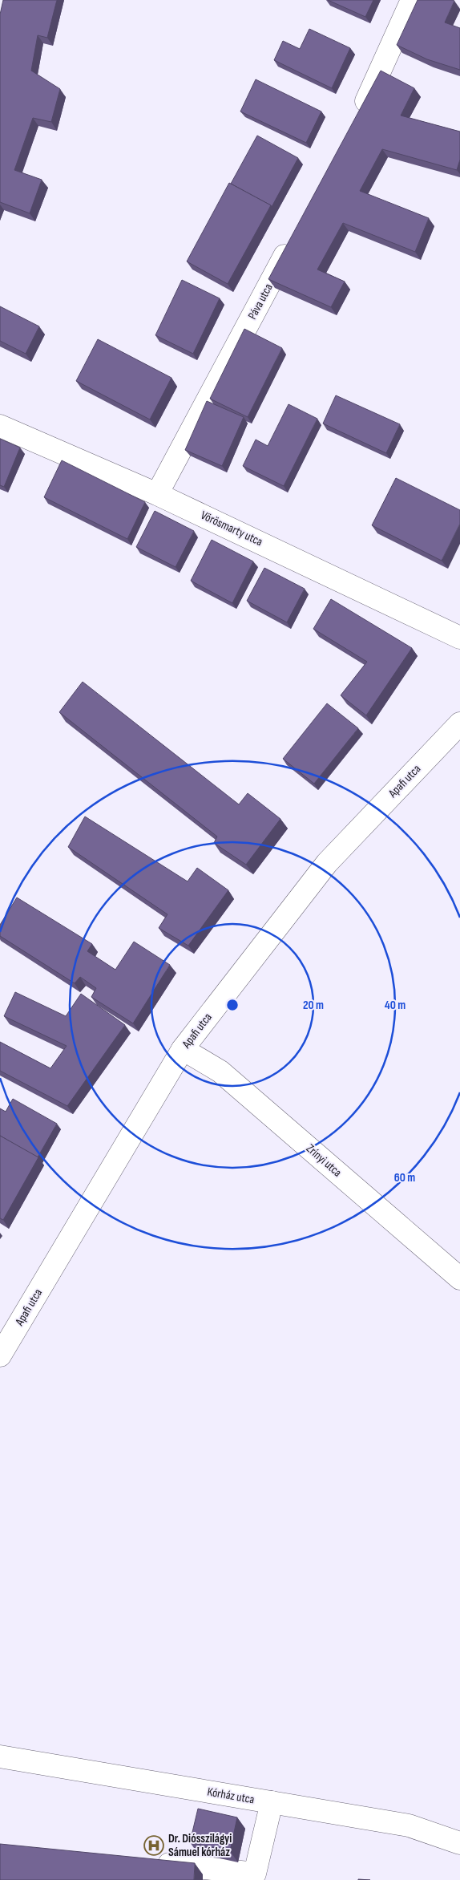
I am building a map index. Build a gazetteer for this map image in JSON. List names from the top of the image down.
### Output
{
  "streets": {
    "street": [
      "Páva utca",
      "Vörösmarty utca",
      "Apafi utca",
      "Zrínyi utca",
      "Kórház utca"
    ]
  },
  "crossings": [
    ["Páva utca", "Vörösmarty utca"],
    ["Apafi utca", "Zrínyi utca"]
  ],
  "places": {
    "hospital": ["Dr. Diósszilágyi Sámuel kórház"]
  },
  "rings": ["20 m", "40 m", "60 m"]
}
